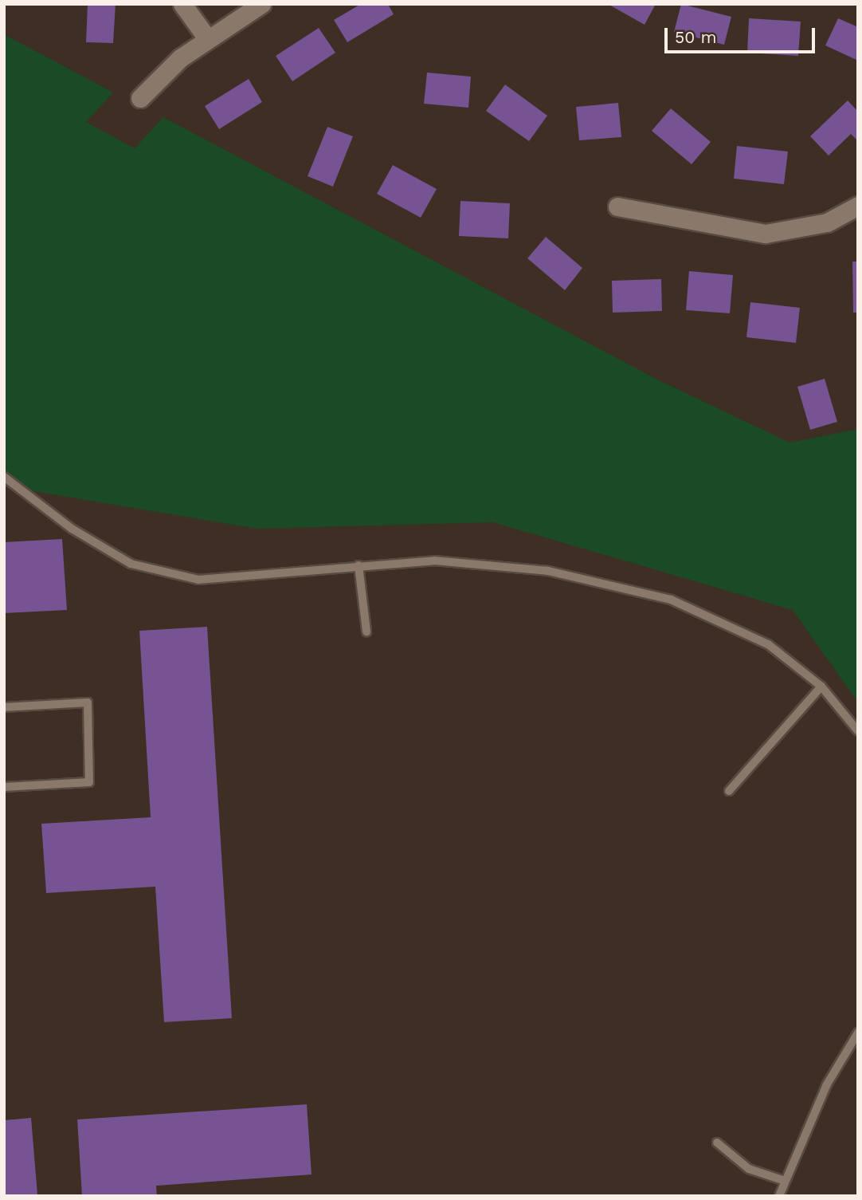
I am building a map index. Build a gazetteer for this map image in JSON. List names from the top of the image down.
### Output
{
  "scale_bar": "50 m"
}
